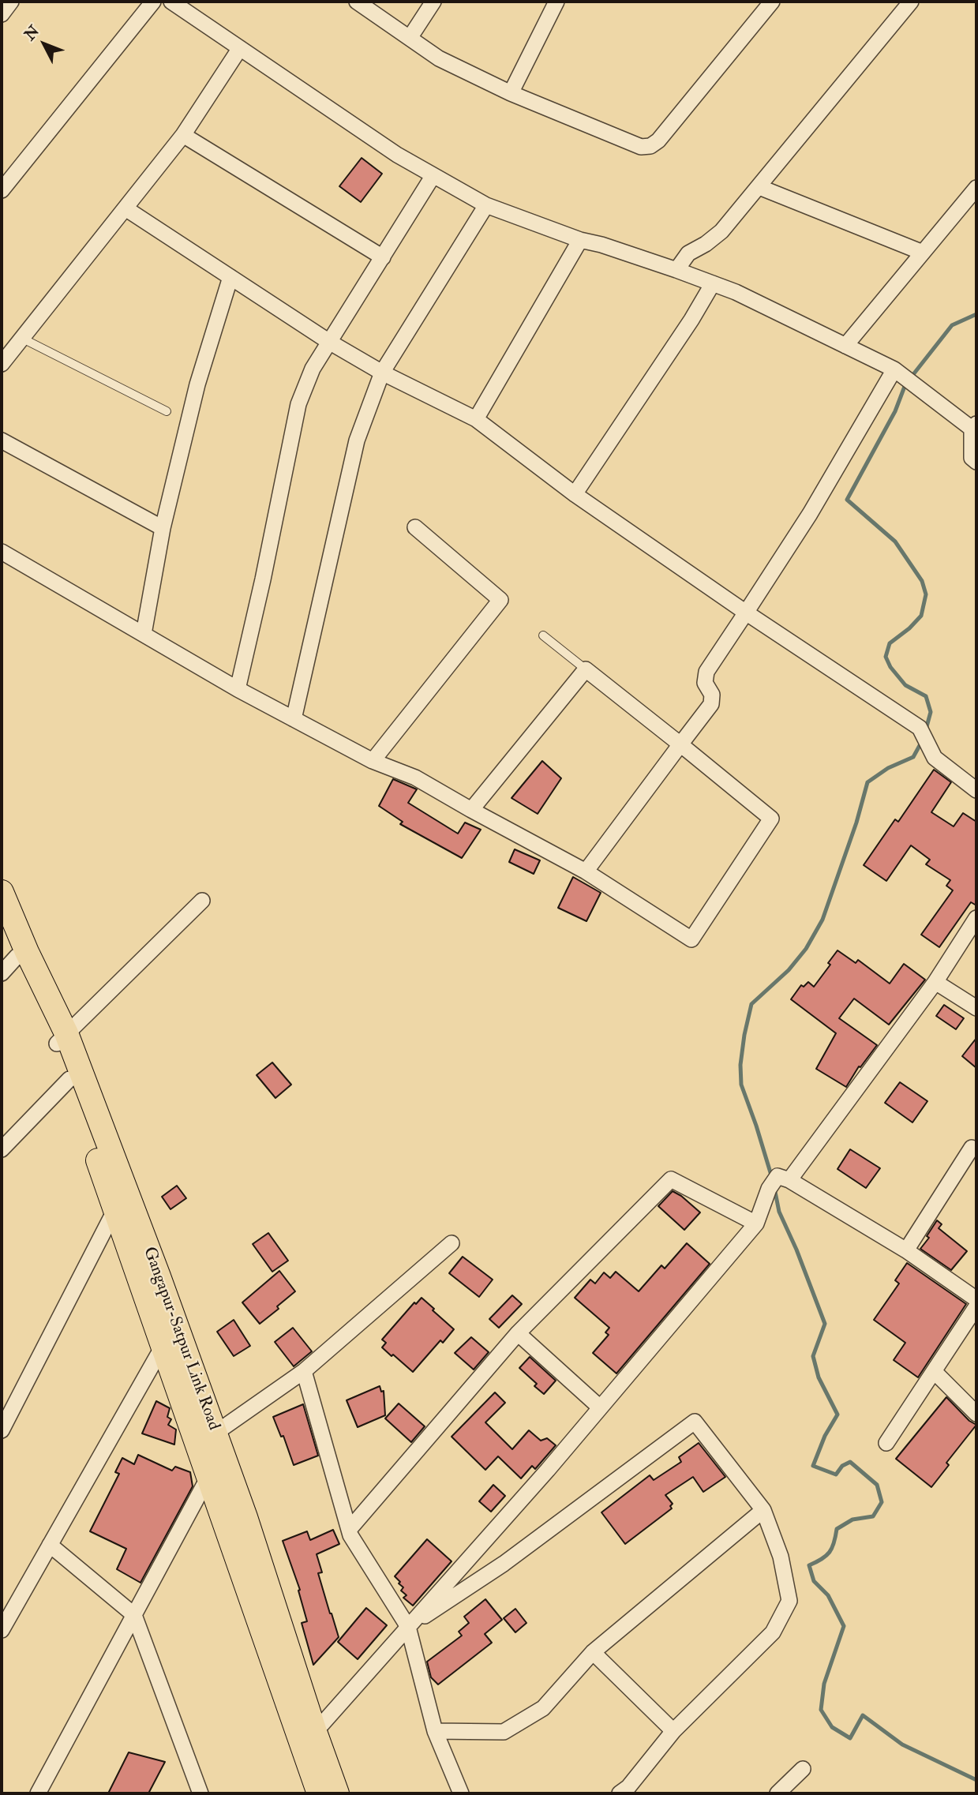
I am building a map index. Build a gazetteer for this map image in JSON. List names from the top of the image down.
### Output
{
  "streets": {
    "main road": ["Gangapur-Satpur Link Road"]
  },
  "north": "top left"
}
